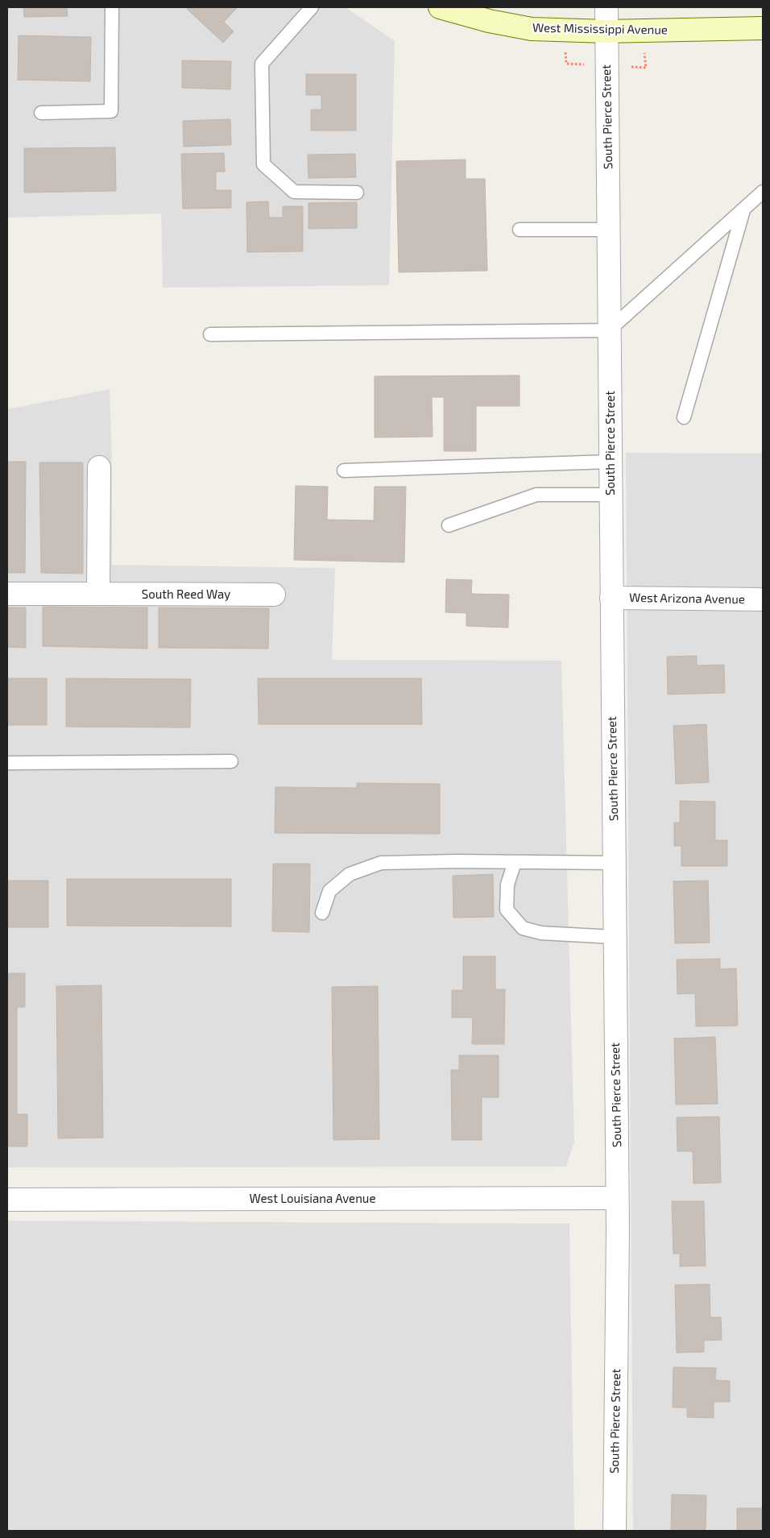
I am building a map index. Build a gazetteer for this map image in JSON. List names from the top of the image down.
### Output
{
  "streets": {
    "main road": ["West Mississippi Avenue"],
    "street": [
      "South Pierce Street",
      "South Reed Way",
      "West Arizona Avenue",
      "West Louisiana Avenue"
    ]
  },
  "crossings": [
    ["West Mississippi Avenue", "South Pierce Street"],
    ["South Pierce Street", "West Arizona Avenue"],
    ["South Pierce Street", "West Louisiana Avenue"]
  ]
}
